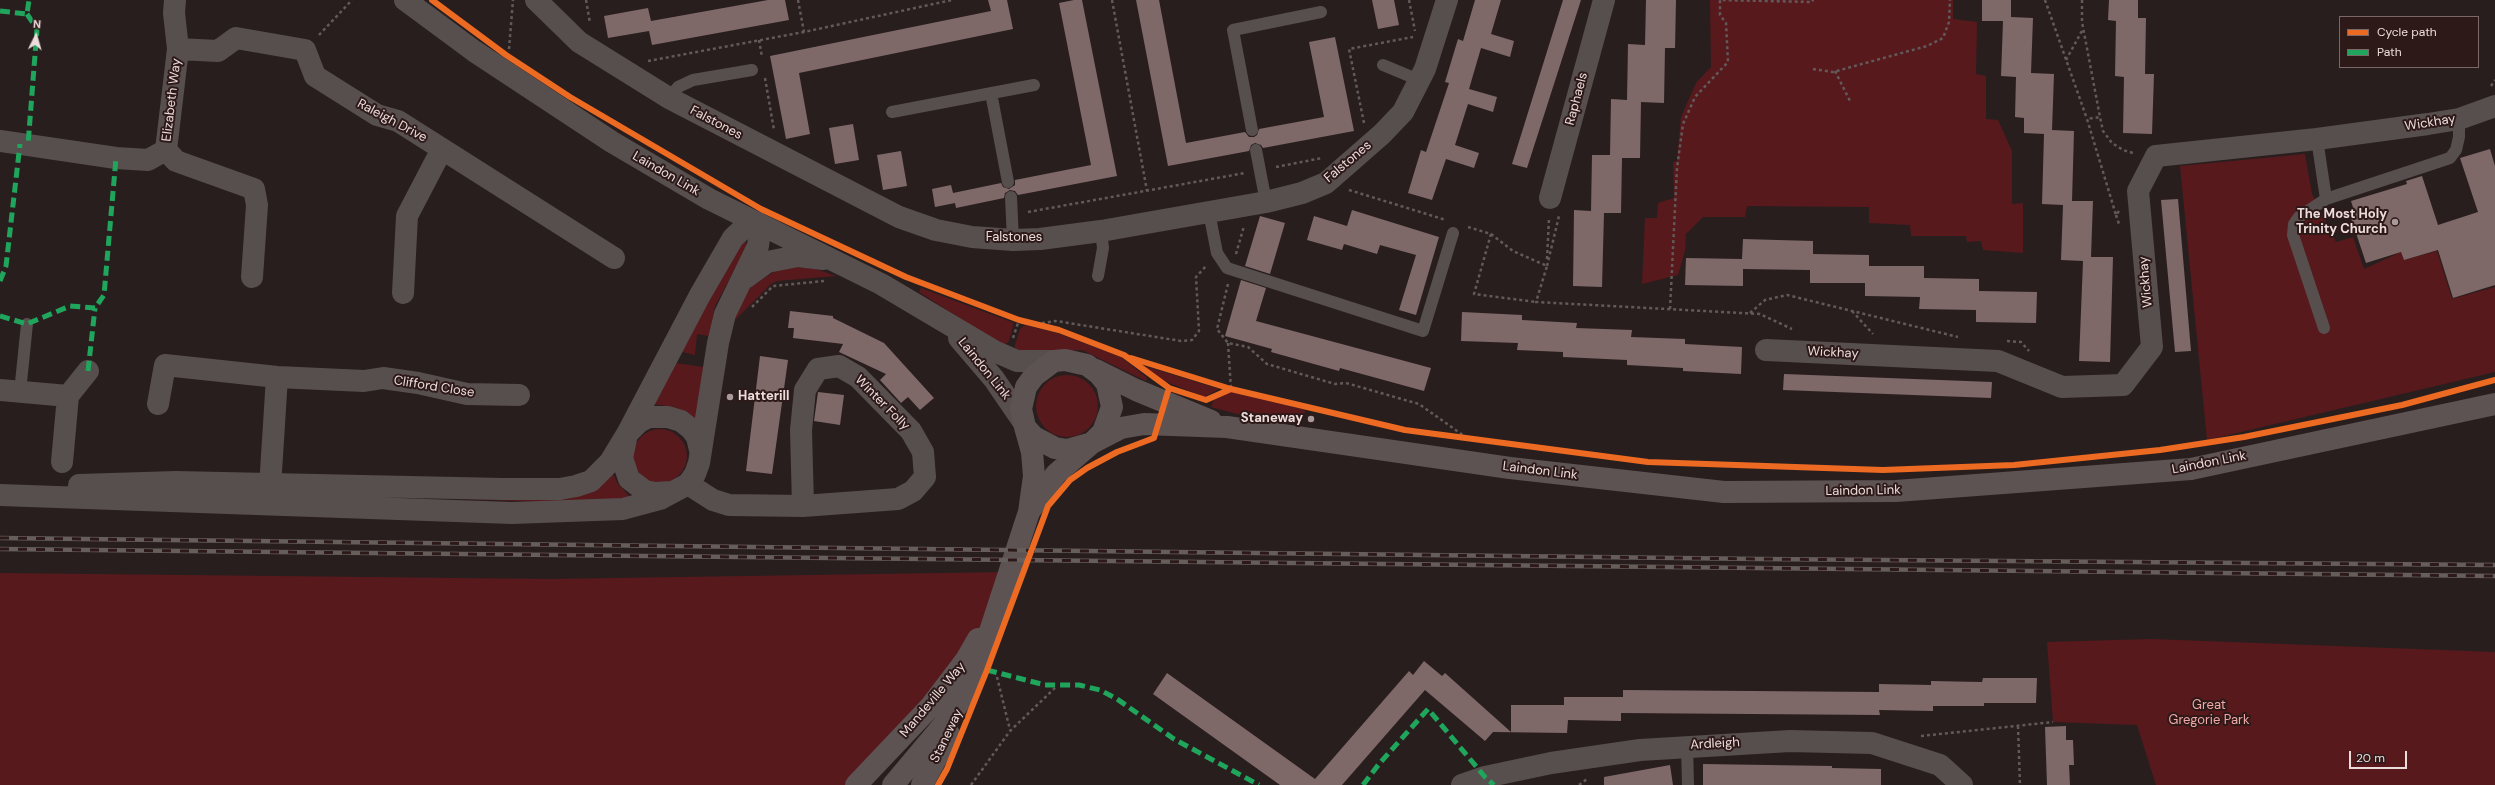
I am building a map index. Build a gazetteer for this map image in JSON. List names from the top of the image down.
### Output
{
  "streets": {
    "main road": ["Laindon Link", "Mandeville Way", "Staneway"],
    "street": [
      "Raphaels",
      "Elizabeth Way",
      "Raleigh Drive",
      "Falstones",
      "Wickhay",
      "Clifford Close",
      "Winter Folly",
      "Ardleigh"
    ]
  },
  "crossings": [
    ["Laindon Link", "Mandeville Way"],
    ["Mandeville Way", "Staneway"]
  ],
  "parks": ["Great Gregorie Park"],
  "places": ["The Most Holy Trinity Church", "Hatterill", "Staneway"],
  "legend": ["Cycle path", "Path"],
  "scale_bar": "20 m",
  "north": "top"
}
